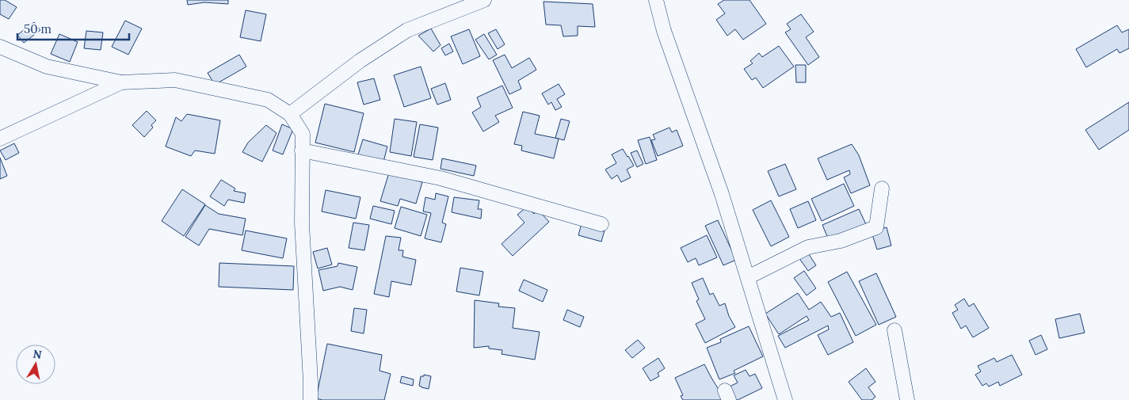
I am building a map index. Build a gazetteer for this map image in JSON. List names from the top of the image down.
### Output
{
  "scale_bar": "50 m",
  "north": "top"
}
